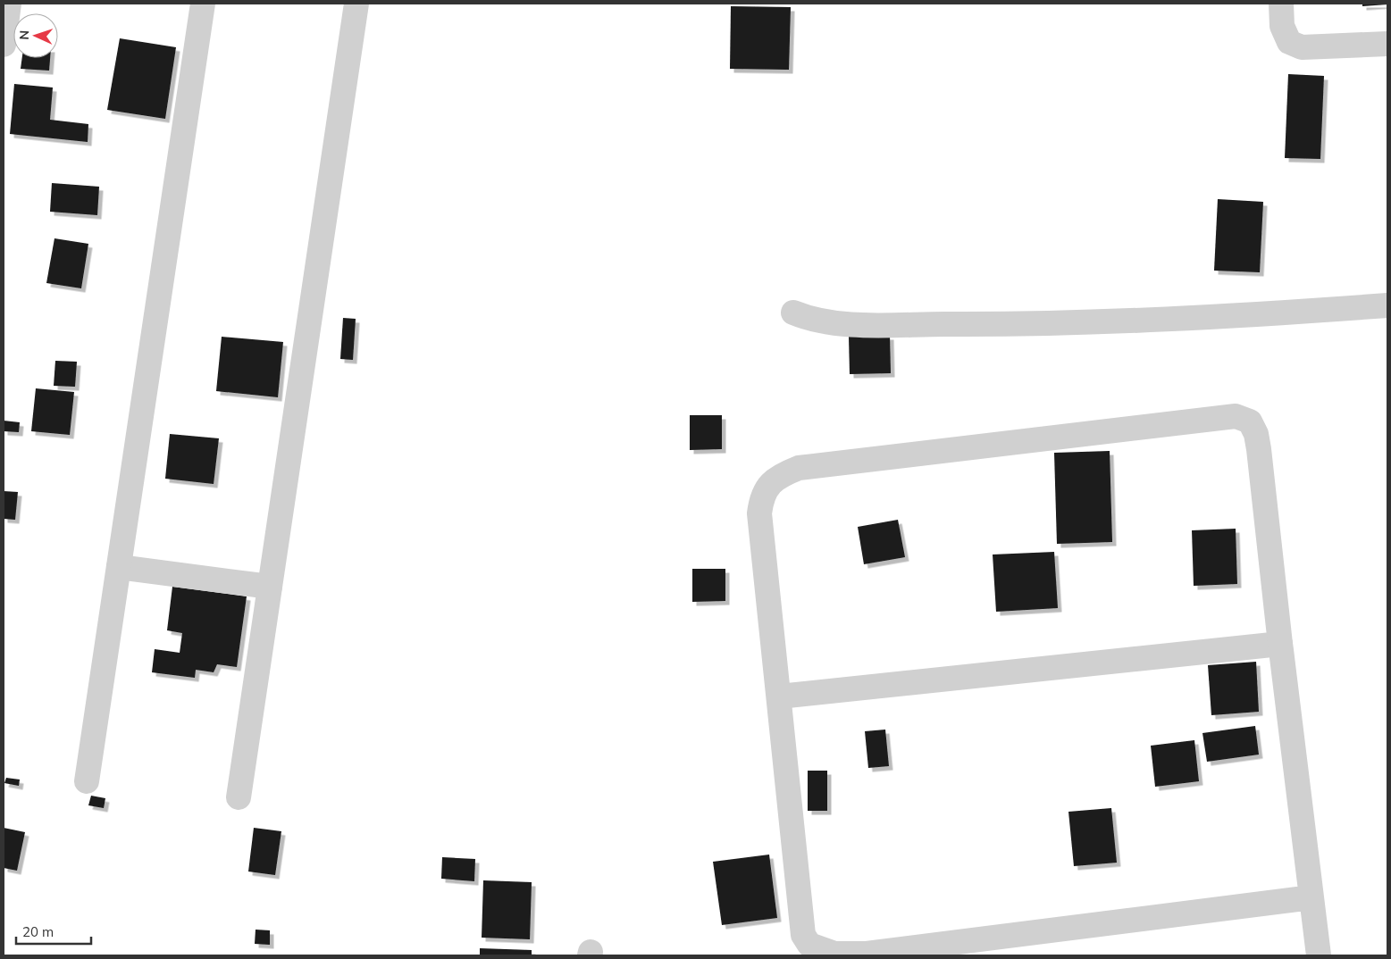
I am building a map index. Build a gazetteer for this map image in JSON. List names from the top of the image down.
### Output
{
  "scale_bar": "20 m",
  "north": "left"
}
